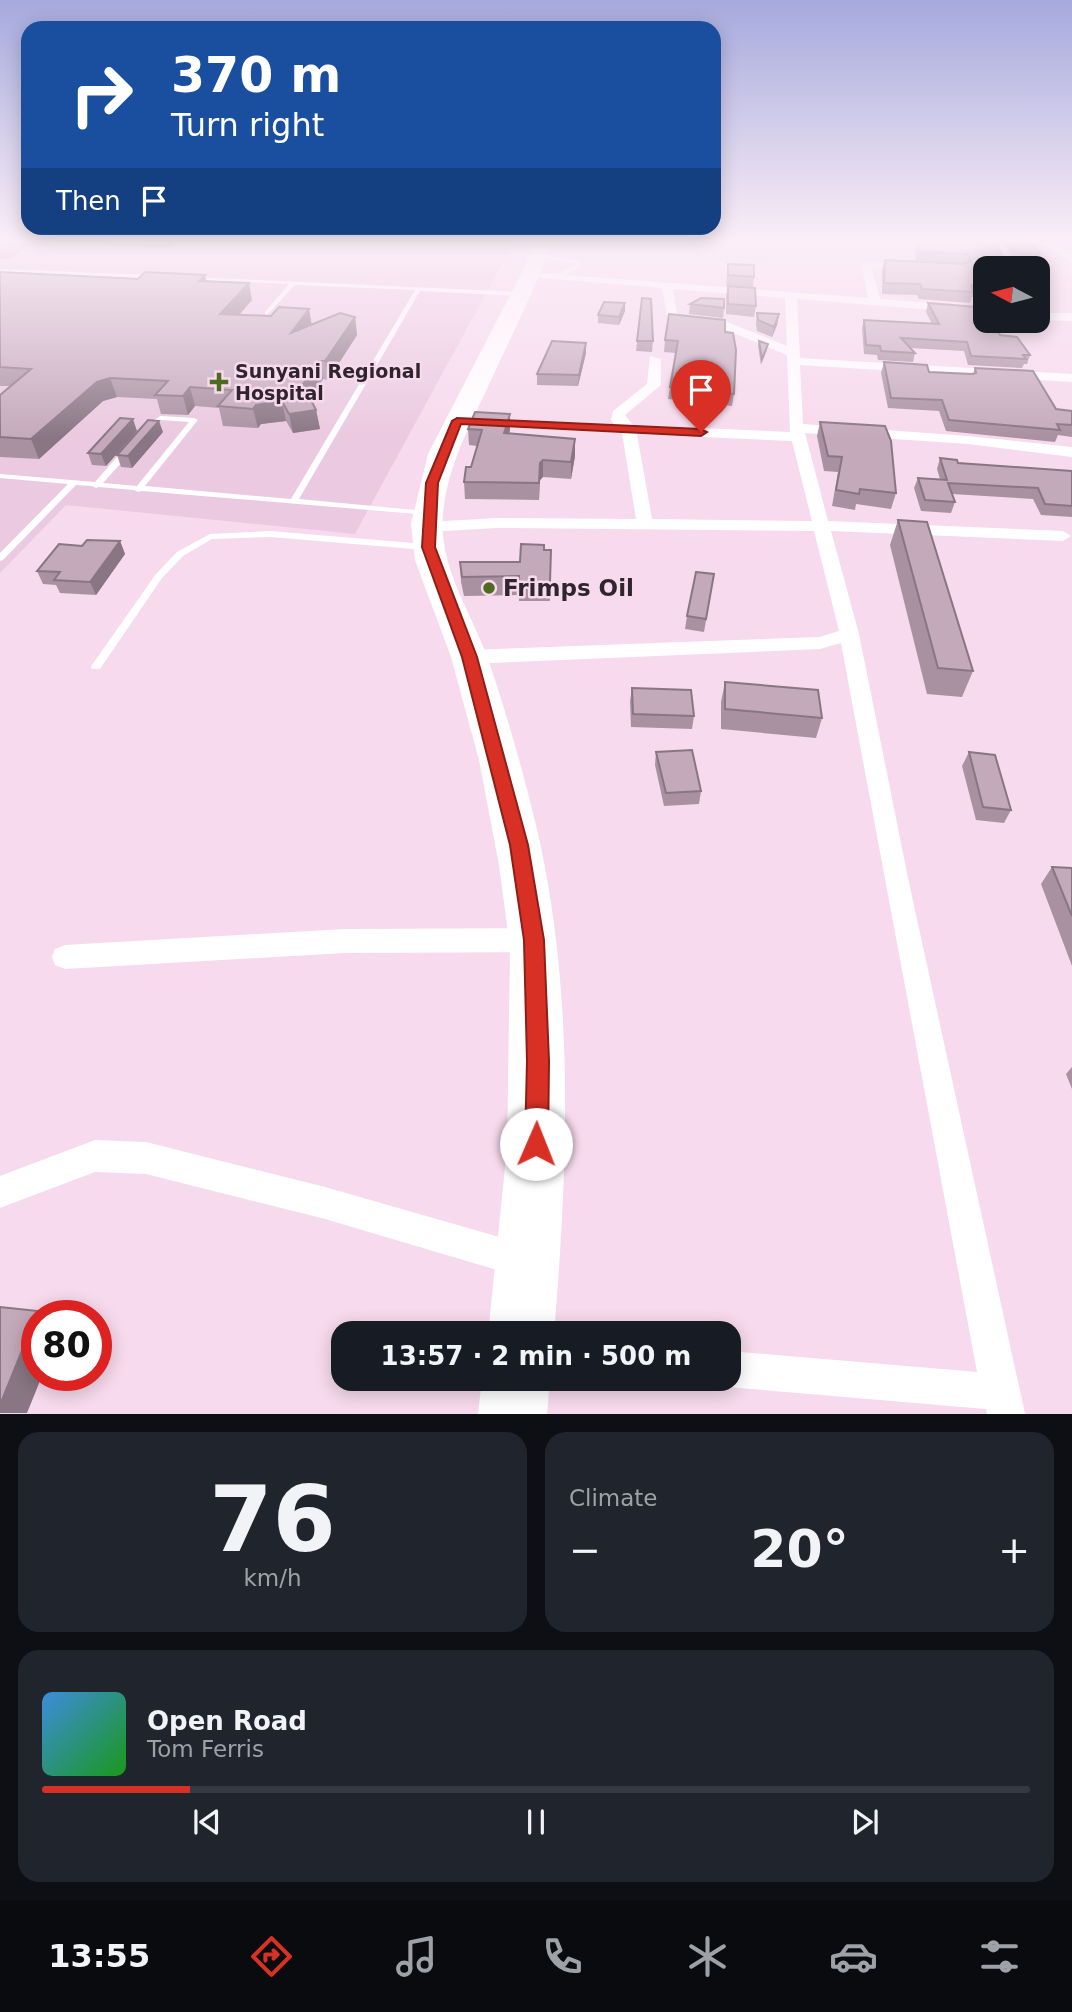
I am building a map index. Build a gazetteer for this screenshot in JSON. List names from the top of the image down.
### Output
{
  "places": {
    "health": ["Sunyani Regional Hospital"],
    "other": ["Frimps Oil"]
  },
  "north": "left",
  "page": {
    "turn": ["370 m", "Turn right"],
    "then": "Then",
    "limit": "80",
    "trip": "13:57 · 2 min · 500 m",
    "tile": [
      ["76", "km/h"],
      "Climate"
    ],
    "heat": ["−", "20°", "+"],
    "song": ["Open Road", "Tom Ferris"],
    "tabs": "13:55"
  }
}
